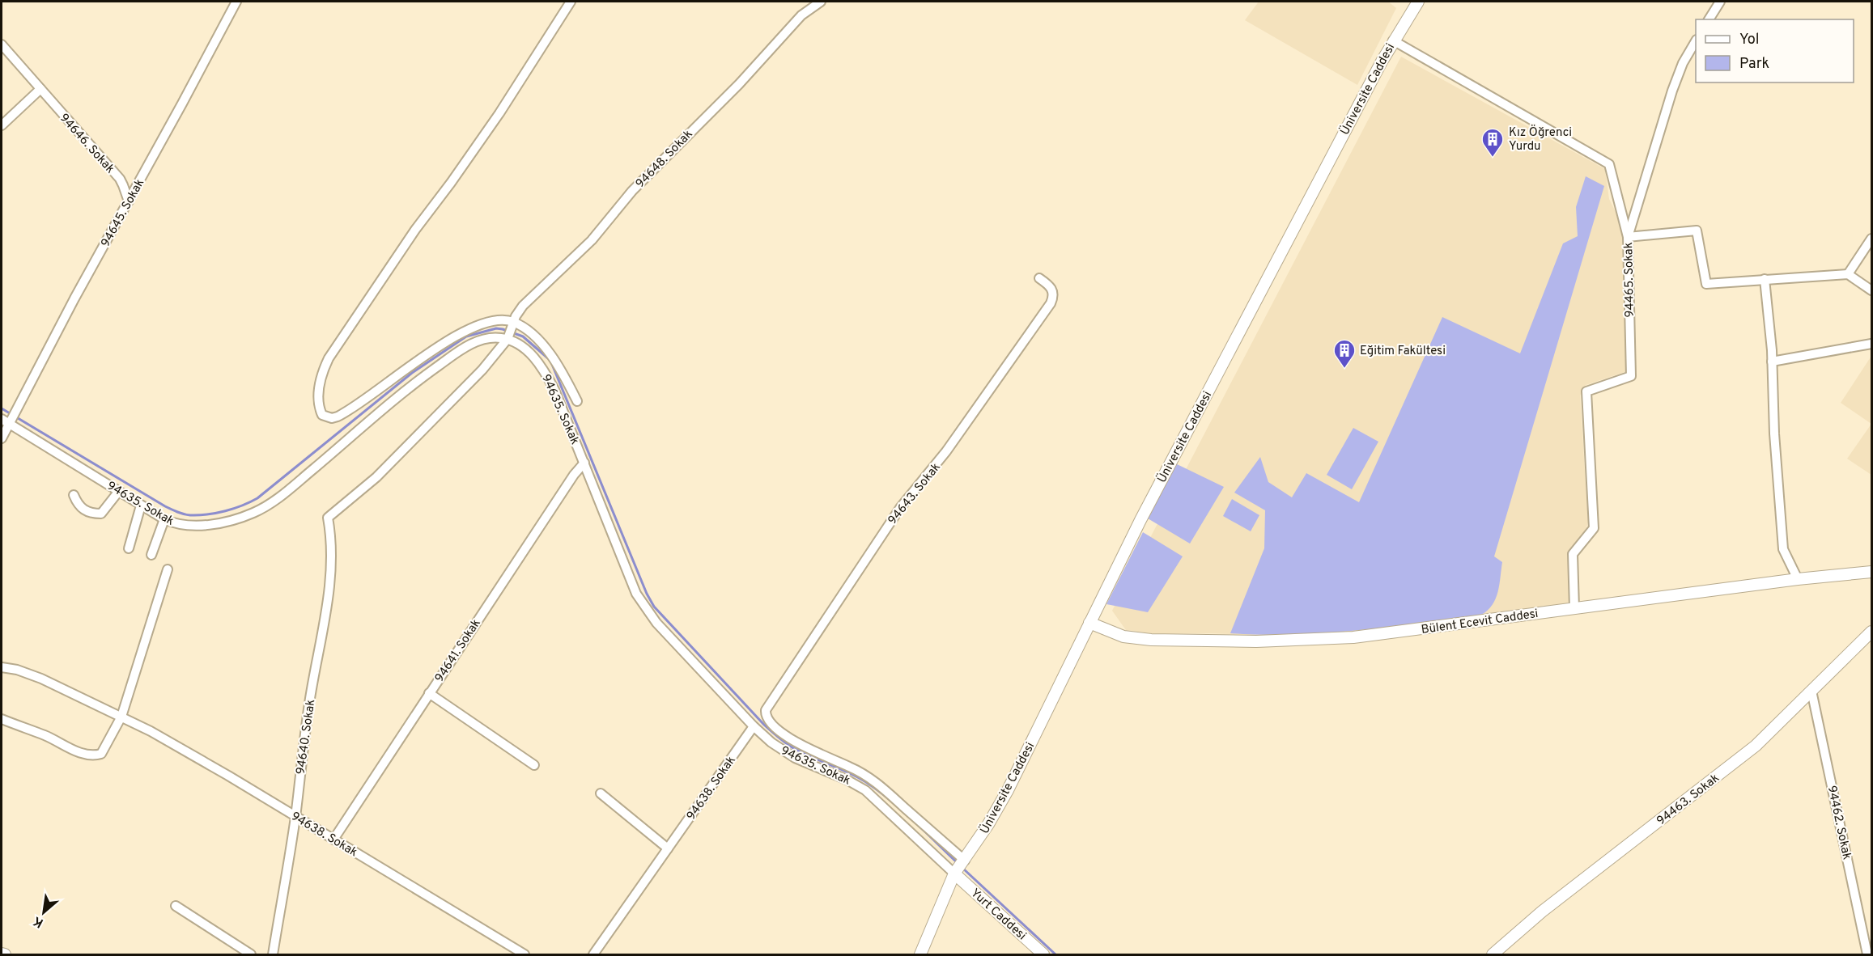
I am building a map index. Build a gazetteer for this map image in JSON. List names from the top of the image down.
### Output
{
  "streets": {
    "street": [
      "Üniversite Caddesi",
      "94646. Sokak",
      "94648. Sokak",
      "94645. Sokak",
      "94465. Sokak",
      "94635. Sokak",
      "94643. Sokak",
      "Bülent Ecevit Caddesi",
      "94641. Sokak",
      "94640. Sokak",
      "94638. Sokak",
      "94463. Sokak",
      "94462. Sokak",
      "Yurt Caddesi"
    ]
  },
  "crossings": [
    ["Üniversite Caddesi", "94465. Sokak"],
    ["Üniversite Caddesi", "94635. Sokak"],
    ["Üniversite Caddesi", "Bülent Ecevit Caddesi"],
    ["Üniversite Caddesi", "Yurt Caddesi"],
    ["94646. Sokak", "94645. Sokak"],
    ["94648. Sokak", "94635. Sokak"],
    ["94648. Sokak", "94640. Sokak"],
    ["94645. Sokak", "94635. Sokak"],
    ["94465. Sokak", "Bülent Ecevit Caddesi"],
    ["94635. Sokak", "94643. Sokak"],
    ["94635. Sokak", "94641. Sokak"],
    ["94635. Sokak", "94640. Sokak"],
    ["94635. Sokak", "94638. Sokak"],
    ["94635. Sokak", "Yurt Caddesi"],
    ["94641. Sokak", "94638. Sokak"],
    ["94640. Sokak", "94638. Sokak"],
    ["94463. Sokak", "94462. Sokak"]
  ],
  "places": {
    "building": ["Kız Öğrenci Yurdu", "Eğitim Fakültesi"]
  },
  "legend": ["Yol", "Park"],
  "north": "bottom left"
}
